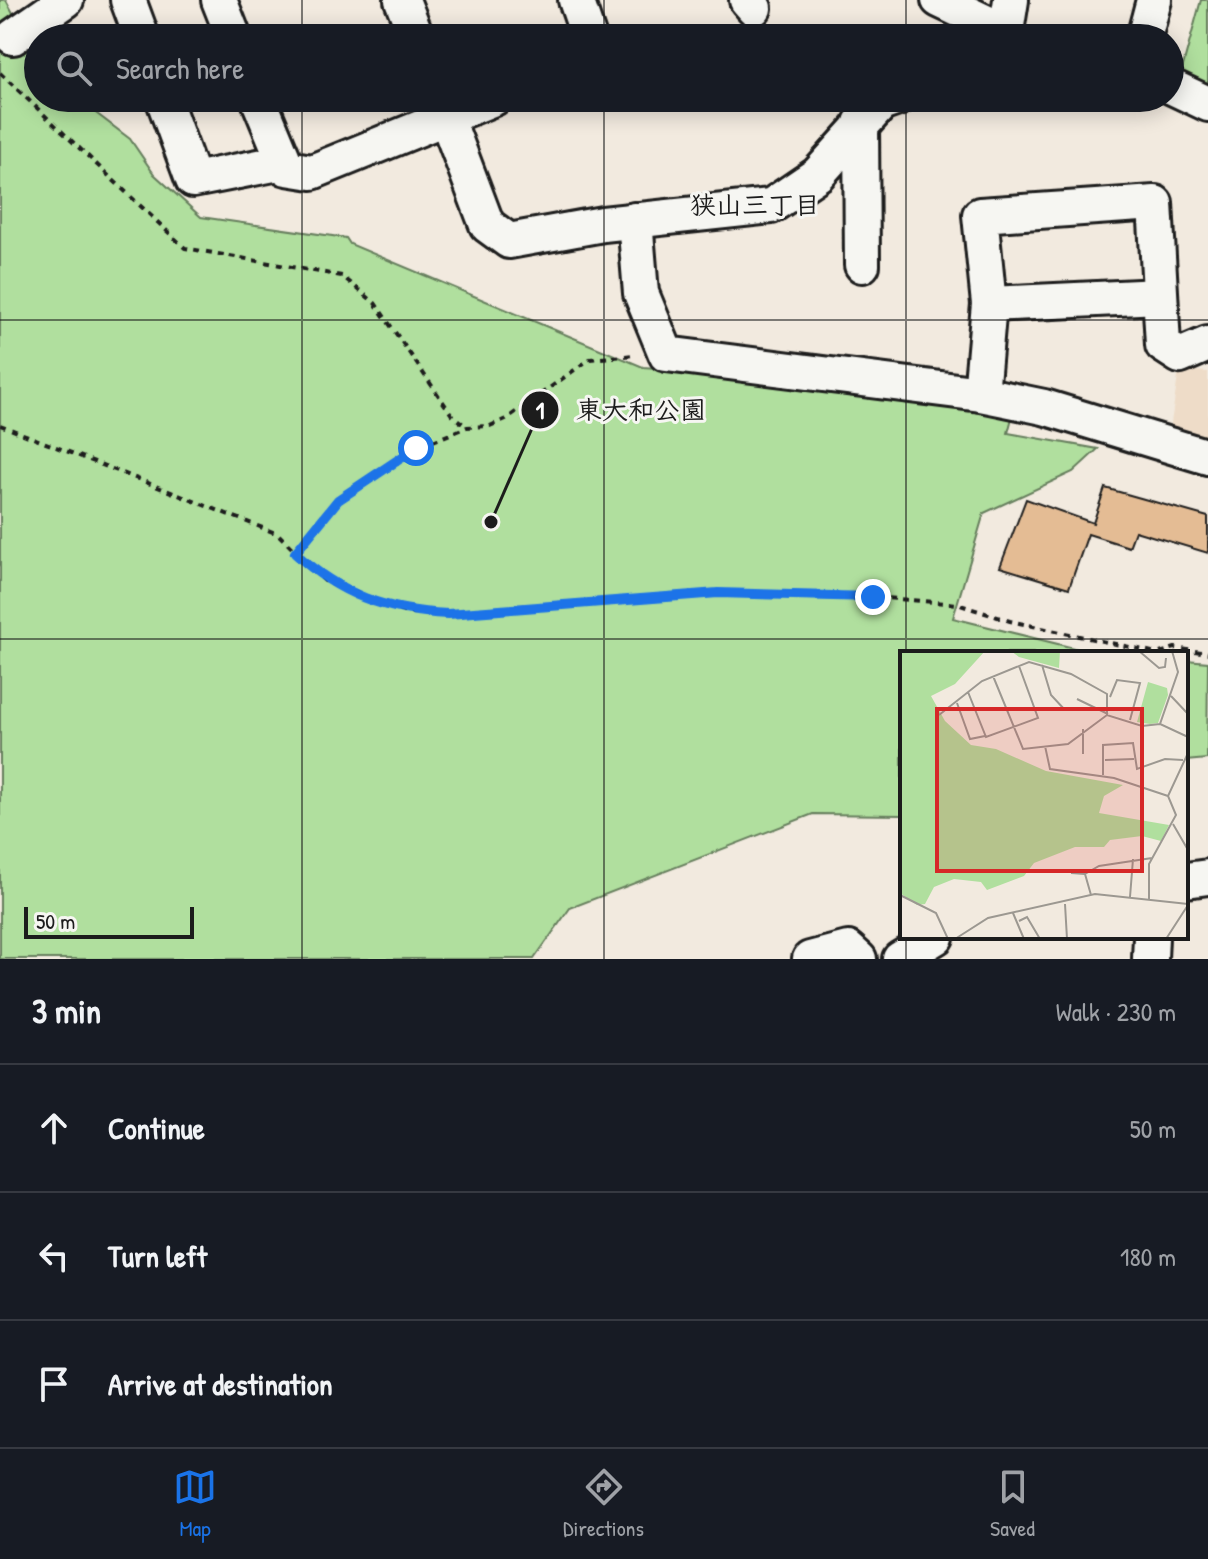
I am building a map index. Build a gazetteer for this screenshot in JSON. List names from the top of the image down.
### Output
{
  "districts": ["狭山三丁目"],
  "places": ["東大和公園"],
  "scale_bar": "50 m",
  "page": {
    "search": "Search here",
    "scale": "50 m",
    "heading": ["3 min", "Walk · 230 m"],
    "list": [
      ["Continue", "50 m"],
      ["Turn left", "180 m"],
      "Arrive at destination"
    ],
    "nav": ["Map", "Directions", "Saved"]
  }
}
